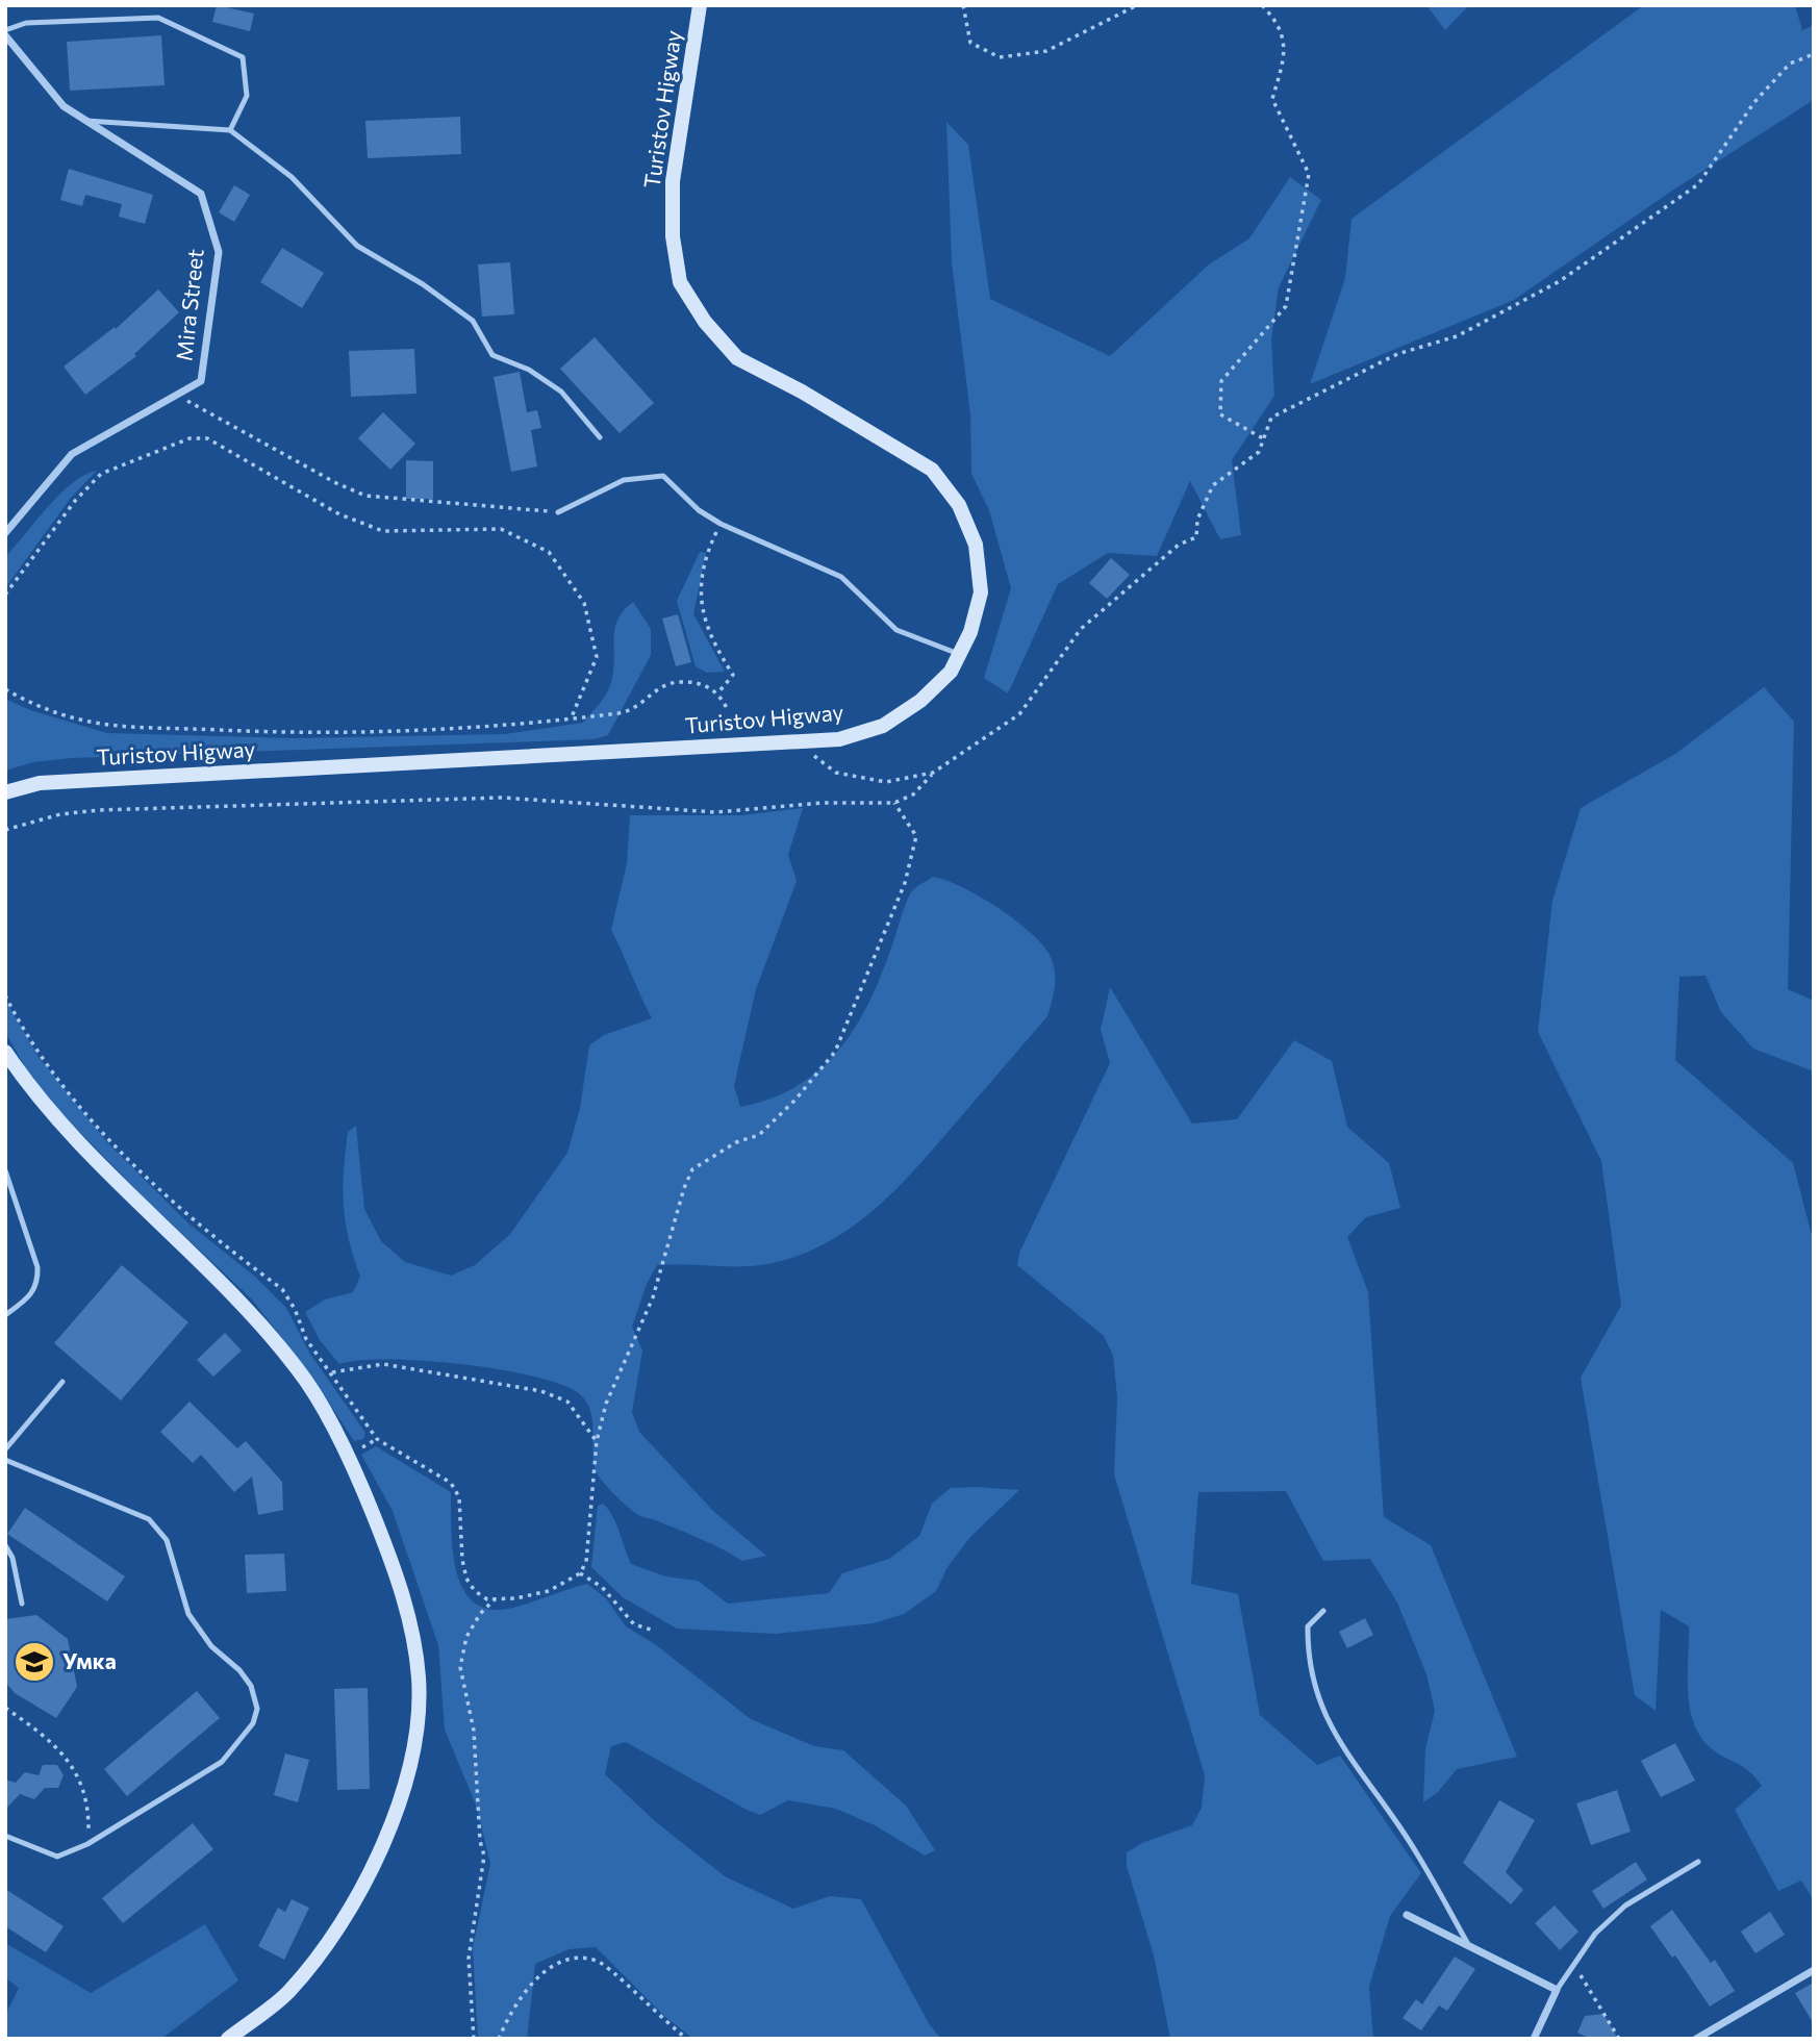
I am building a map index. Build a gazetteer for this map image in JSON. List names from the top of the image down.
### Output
{
  "streets": {
    "main road": ["Turistov Higway"],
    "street": ["Mira Street"]
  },
  "places": {
    "school or university": ["Умка"]
  }
}
